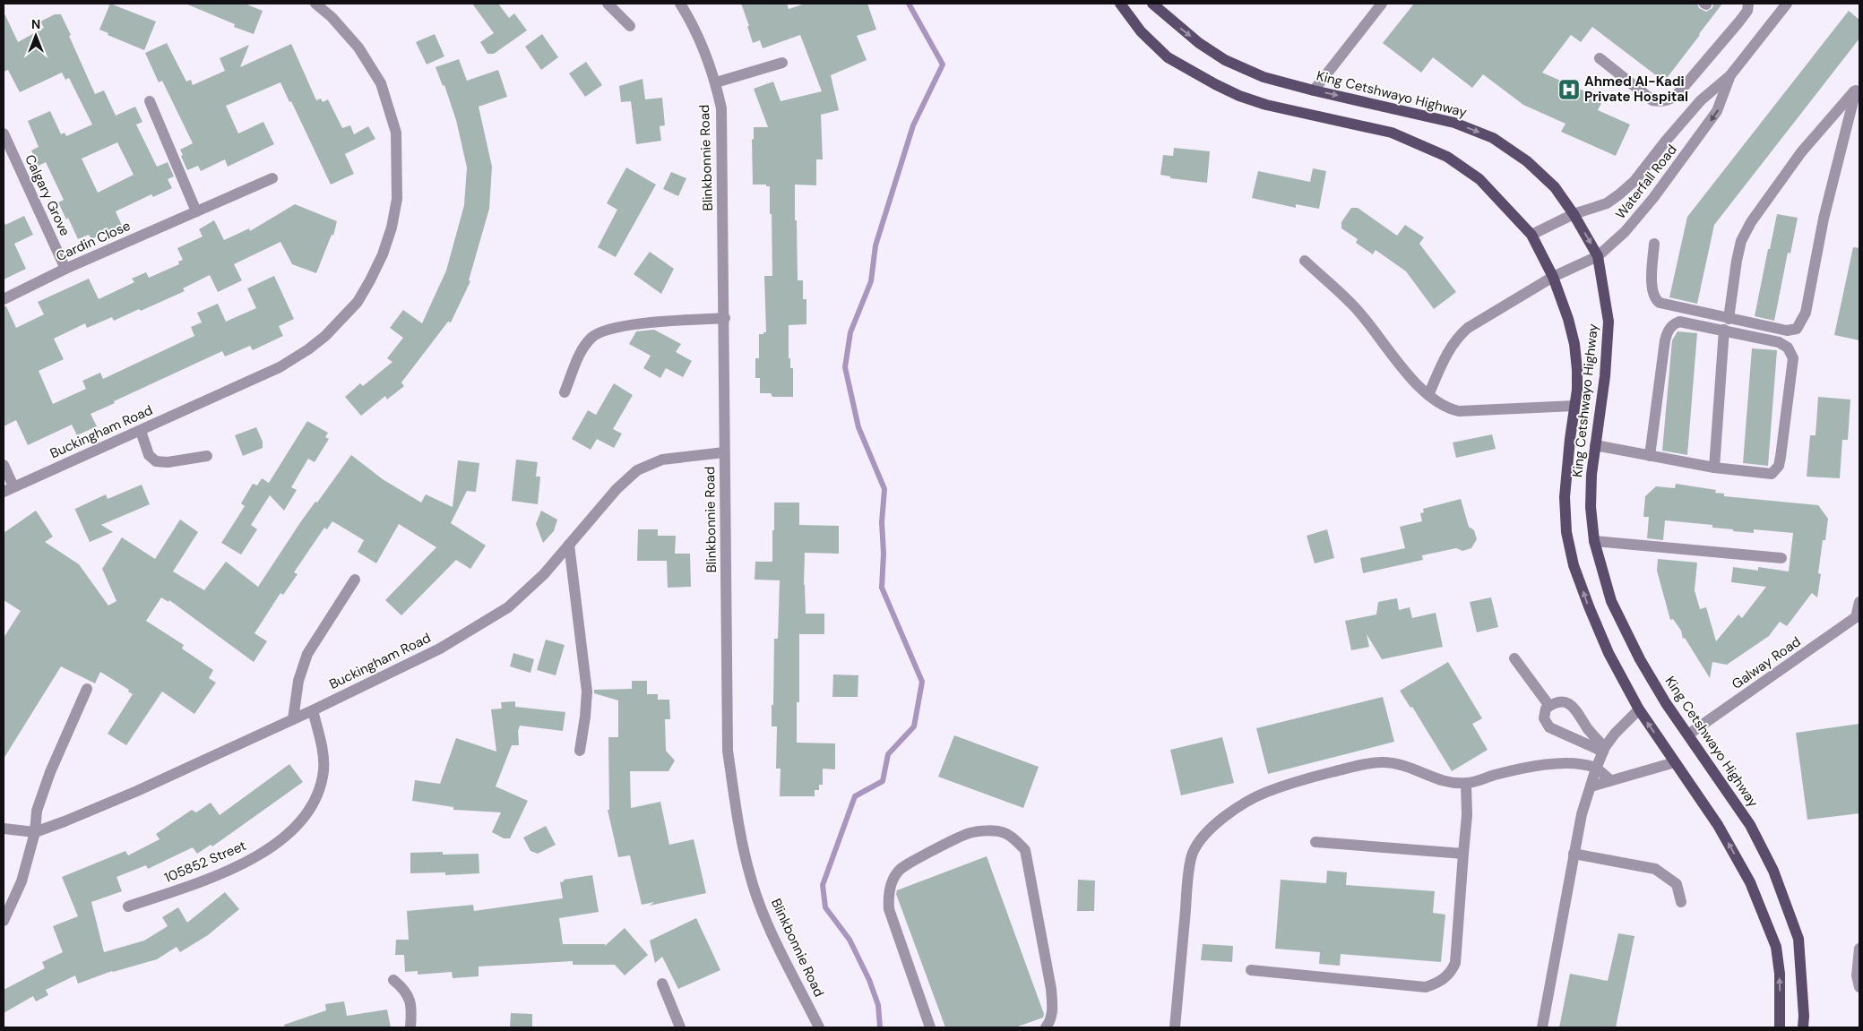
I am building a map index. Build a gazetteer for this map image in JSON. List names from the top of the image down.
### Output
{
  "streets": {
    "main road": ["King Cetshwayo Highway"],
    "street": [
      "Blinkbonnie Road",
      "Waterfall Road",
      "Calgary Grove",
      "Cardin Close",
      "Buckingham Road",
      "Galway Road",
      "105852 Street"
    ]
  },
  "crossings": [
    ["King Cetshwayo Highway", "Waterfall Road"],
    ["King Cetshwayo Highway", "Galway Road"],
    ["Blinkbonnie Road", "Buckingham Road"],
    ["Calgary Grove", "Cardin Close"],
    ["Buckingham Road", "105852 Street"]
  ],
  "places": {
    "hospital": ["Ahmed Al-Kadi Private Hospital"]
  },
  "north": "top"
}
